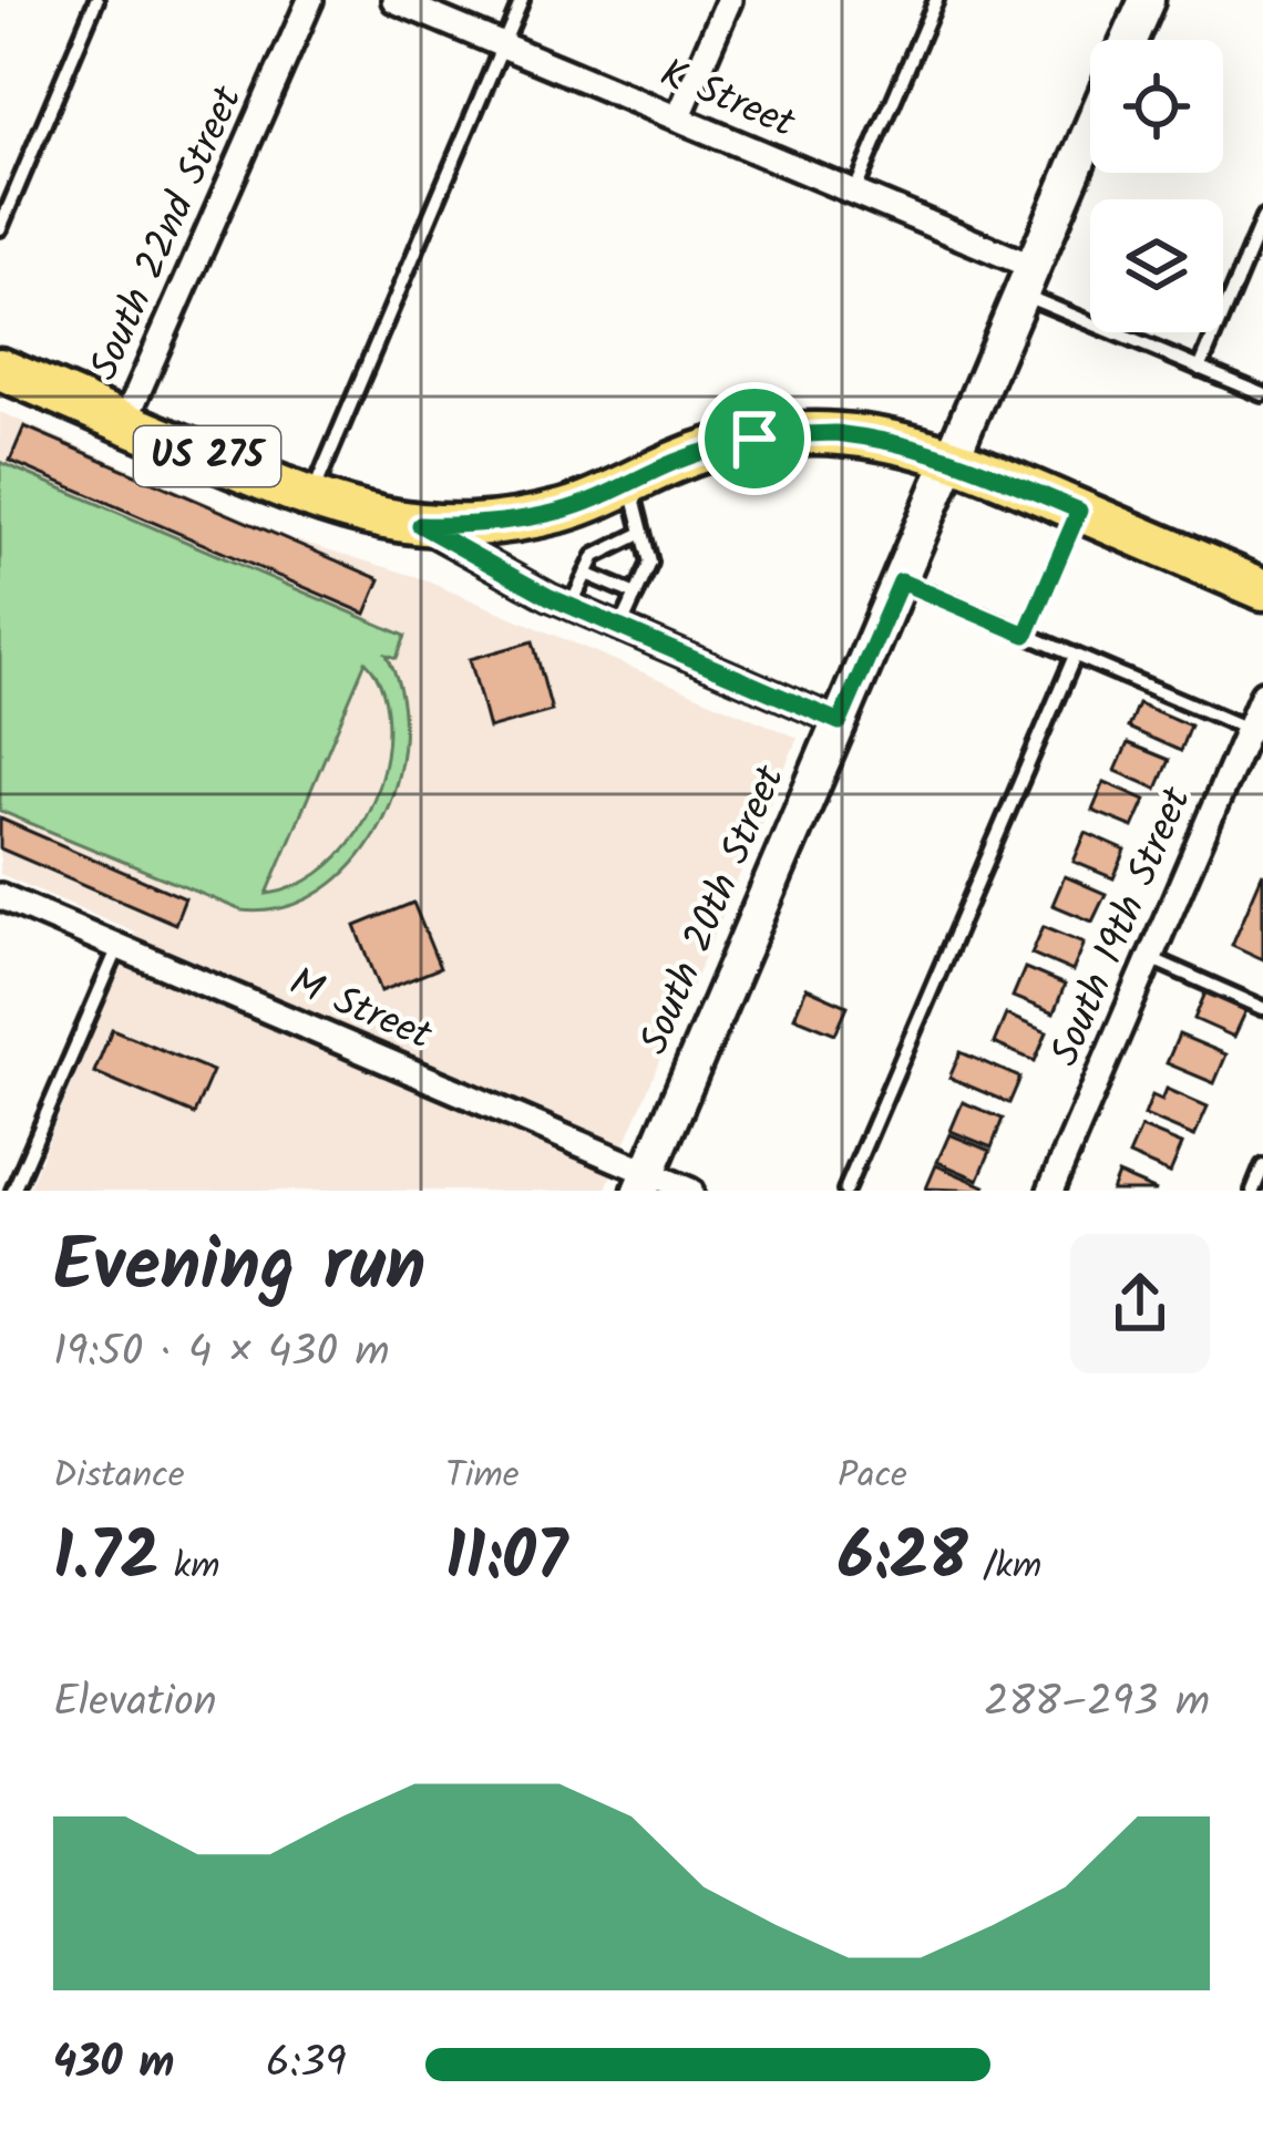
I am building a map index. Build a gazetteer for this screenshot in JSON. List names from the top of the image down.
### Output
{
  "streets": {
    "main road": ["US 275"],
    "street": [
      "K Street",
      "South 22nd Street",
      "South 20th Street",
      "South 19th Street",
      "M Street"
    ]
  },
  "crossings": [
    ["K Street", "South 20th Street"],
    ["South 22nd Street", "US 275"],
    ["US 275", "South 20th Street"],
    ["South 20th Street", "M Street"]
  ],
  "page": {
    "heading": ["Evening run", "19:50 · 4 × 430 m"],
    "stats": [
      ["Distance", "1.72 km"],
      ["Time", "11:07"],
      ["Pace", "6:28 /km"]
    ],
    "chart": ["Elevation", "288–293 m"],
    "list": [
      {
        "name": "430 m",
        "note": "6:39"
      }
    ]
  }
}
